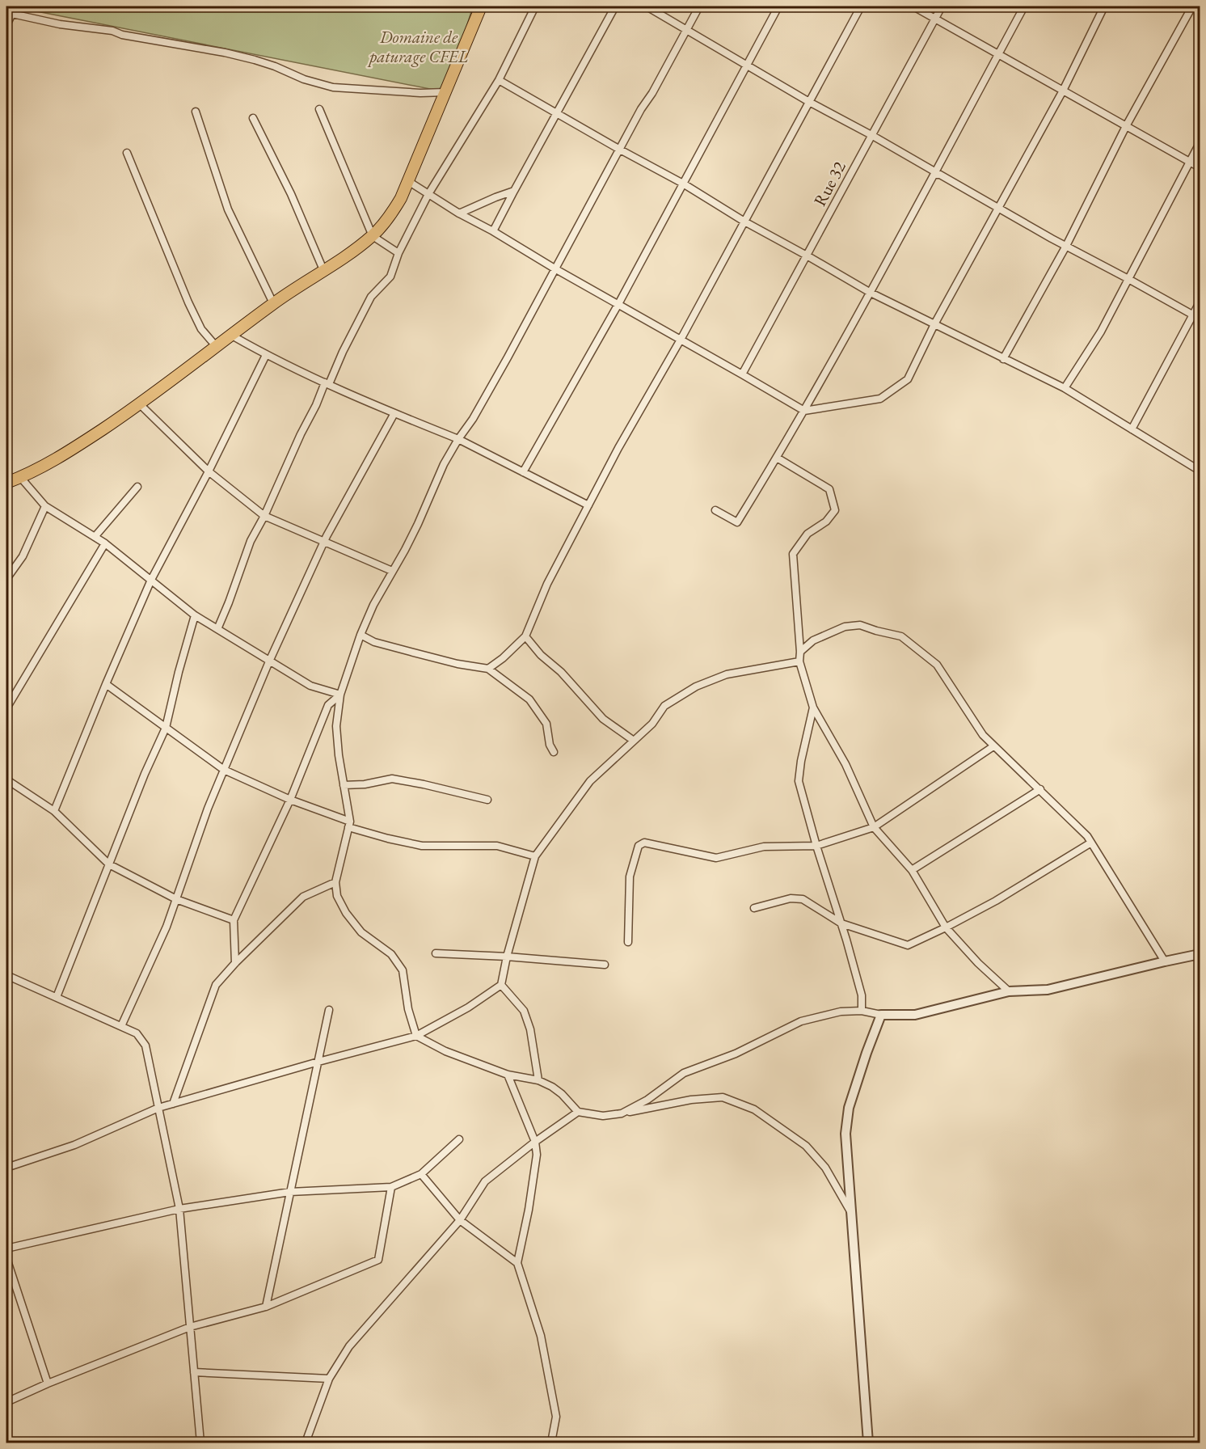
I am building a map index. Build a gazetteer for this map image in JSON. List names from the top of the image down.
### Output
{
  "streets": {
    "street": ["Rue 32"]
  },
  "parks": ["Domaine de paturage CFEL"]
}
